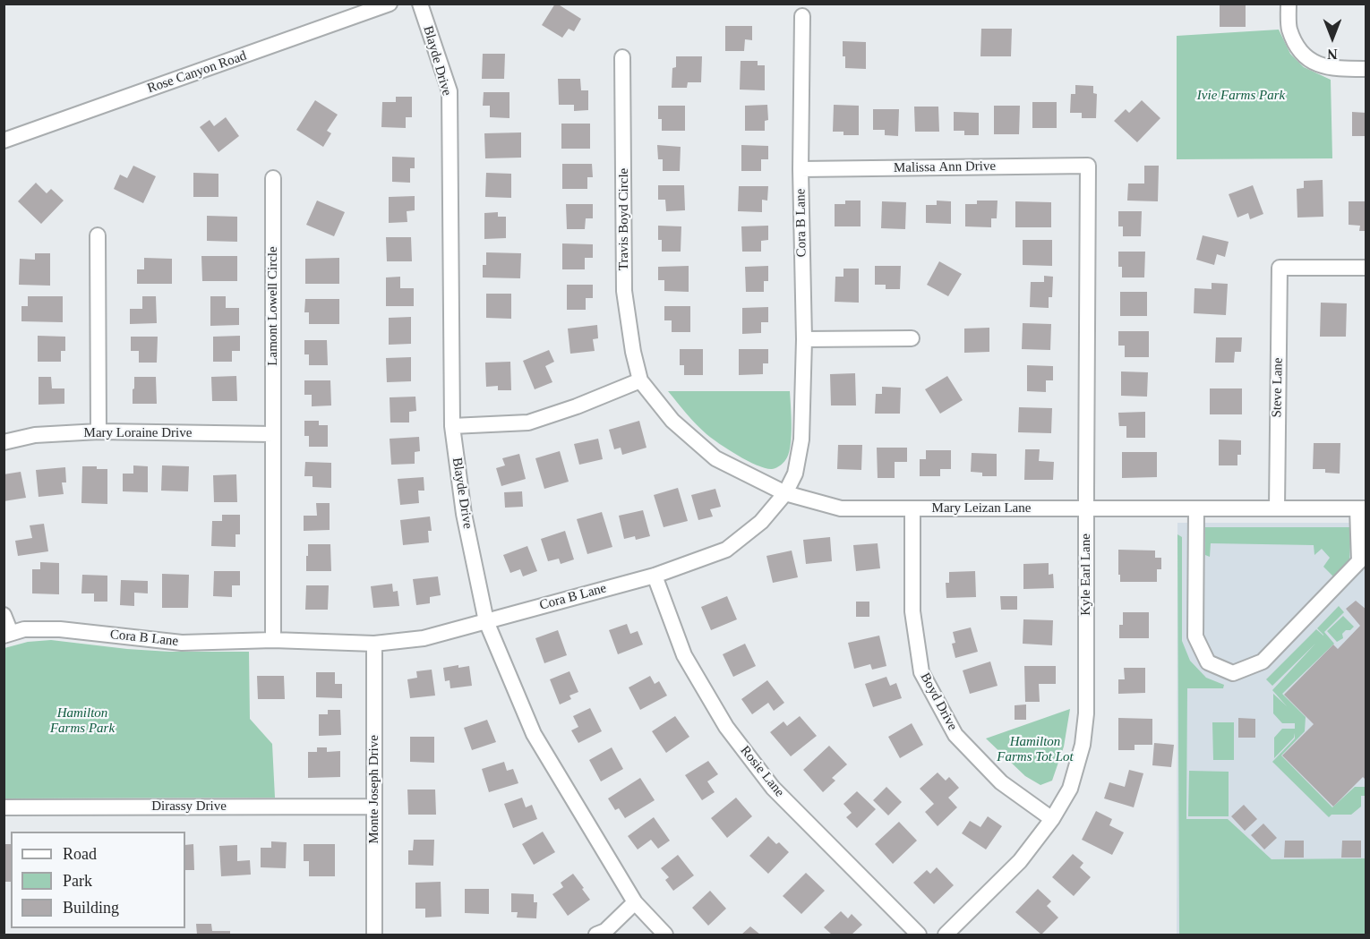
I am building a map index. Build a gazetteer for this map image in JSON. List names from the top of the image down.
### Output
{
  "streets": {
    "street": [
      "Blayde Drive",
      "Rose Canyon Road",
      "Malissa Ann Drive",
      "Travis Boyd Circle",
      "Cora B Lane",
      "Lamont Lowell Circle",
      "Steve Lane",
      "Mary Loraine Drive",
      "Mary Leizan Lane",
      "Kyle Earl Lane",
      "Boyd Drive",
      "Rosie Lane",
      "Monte Joseph Drive",
      "Dirassy Drive"
    ]
  },
  "crossings": [
    ["Blayde Drive", "Cora B Lane"],
    ["Malissa Ann Drive", "Cora B Lane"],
    ["Malissa Ann Drive", "Kyle Earl Lane"],
    ["Travis Boyd Circle", "Mary Leizan Lane"],
    ["Cora B Lane", "Lamont Lowell Circle"],
    ["Cora B Lane", "Mary Leizan Lane"],
    ["Cora B Lane", "Rosie Lane"],
    ["Cora B Lane", "Monte Joseph Drive"],
    ["Lamont Lowell Circle", "Mary Loraine Drive"],
    ["Steve Lane", "Mary Leizan Lane"],
    ["Mary Leizan Lane", "Kyle Earl Lane"],
    ["Mary Leizan Lane", "Boyd Drive"],
    ["Kyle Earl Lane", "Boyd Drive"],
    ["Monte Joseph Drive", "Dirassy Drive"]
  ],
  "parks": ["Ivie Farms Park", "Hamilton Farms Park", "Hamilton Farms Tot Lot"],
  "legend": ["Road", "Park", "Building"],
  "north": "bottom"
}
